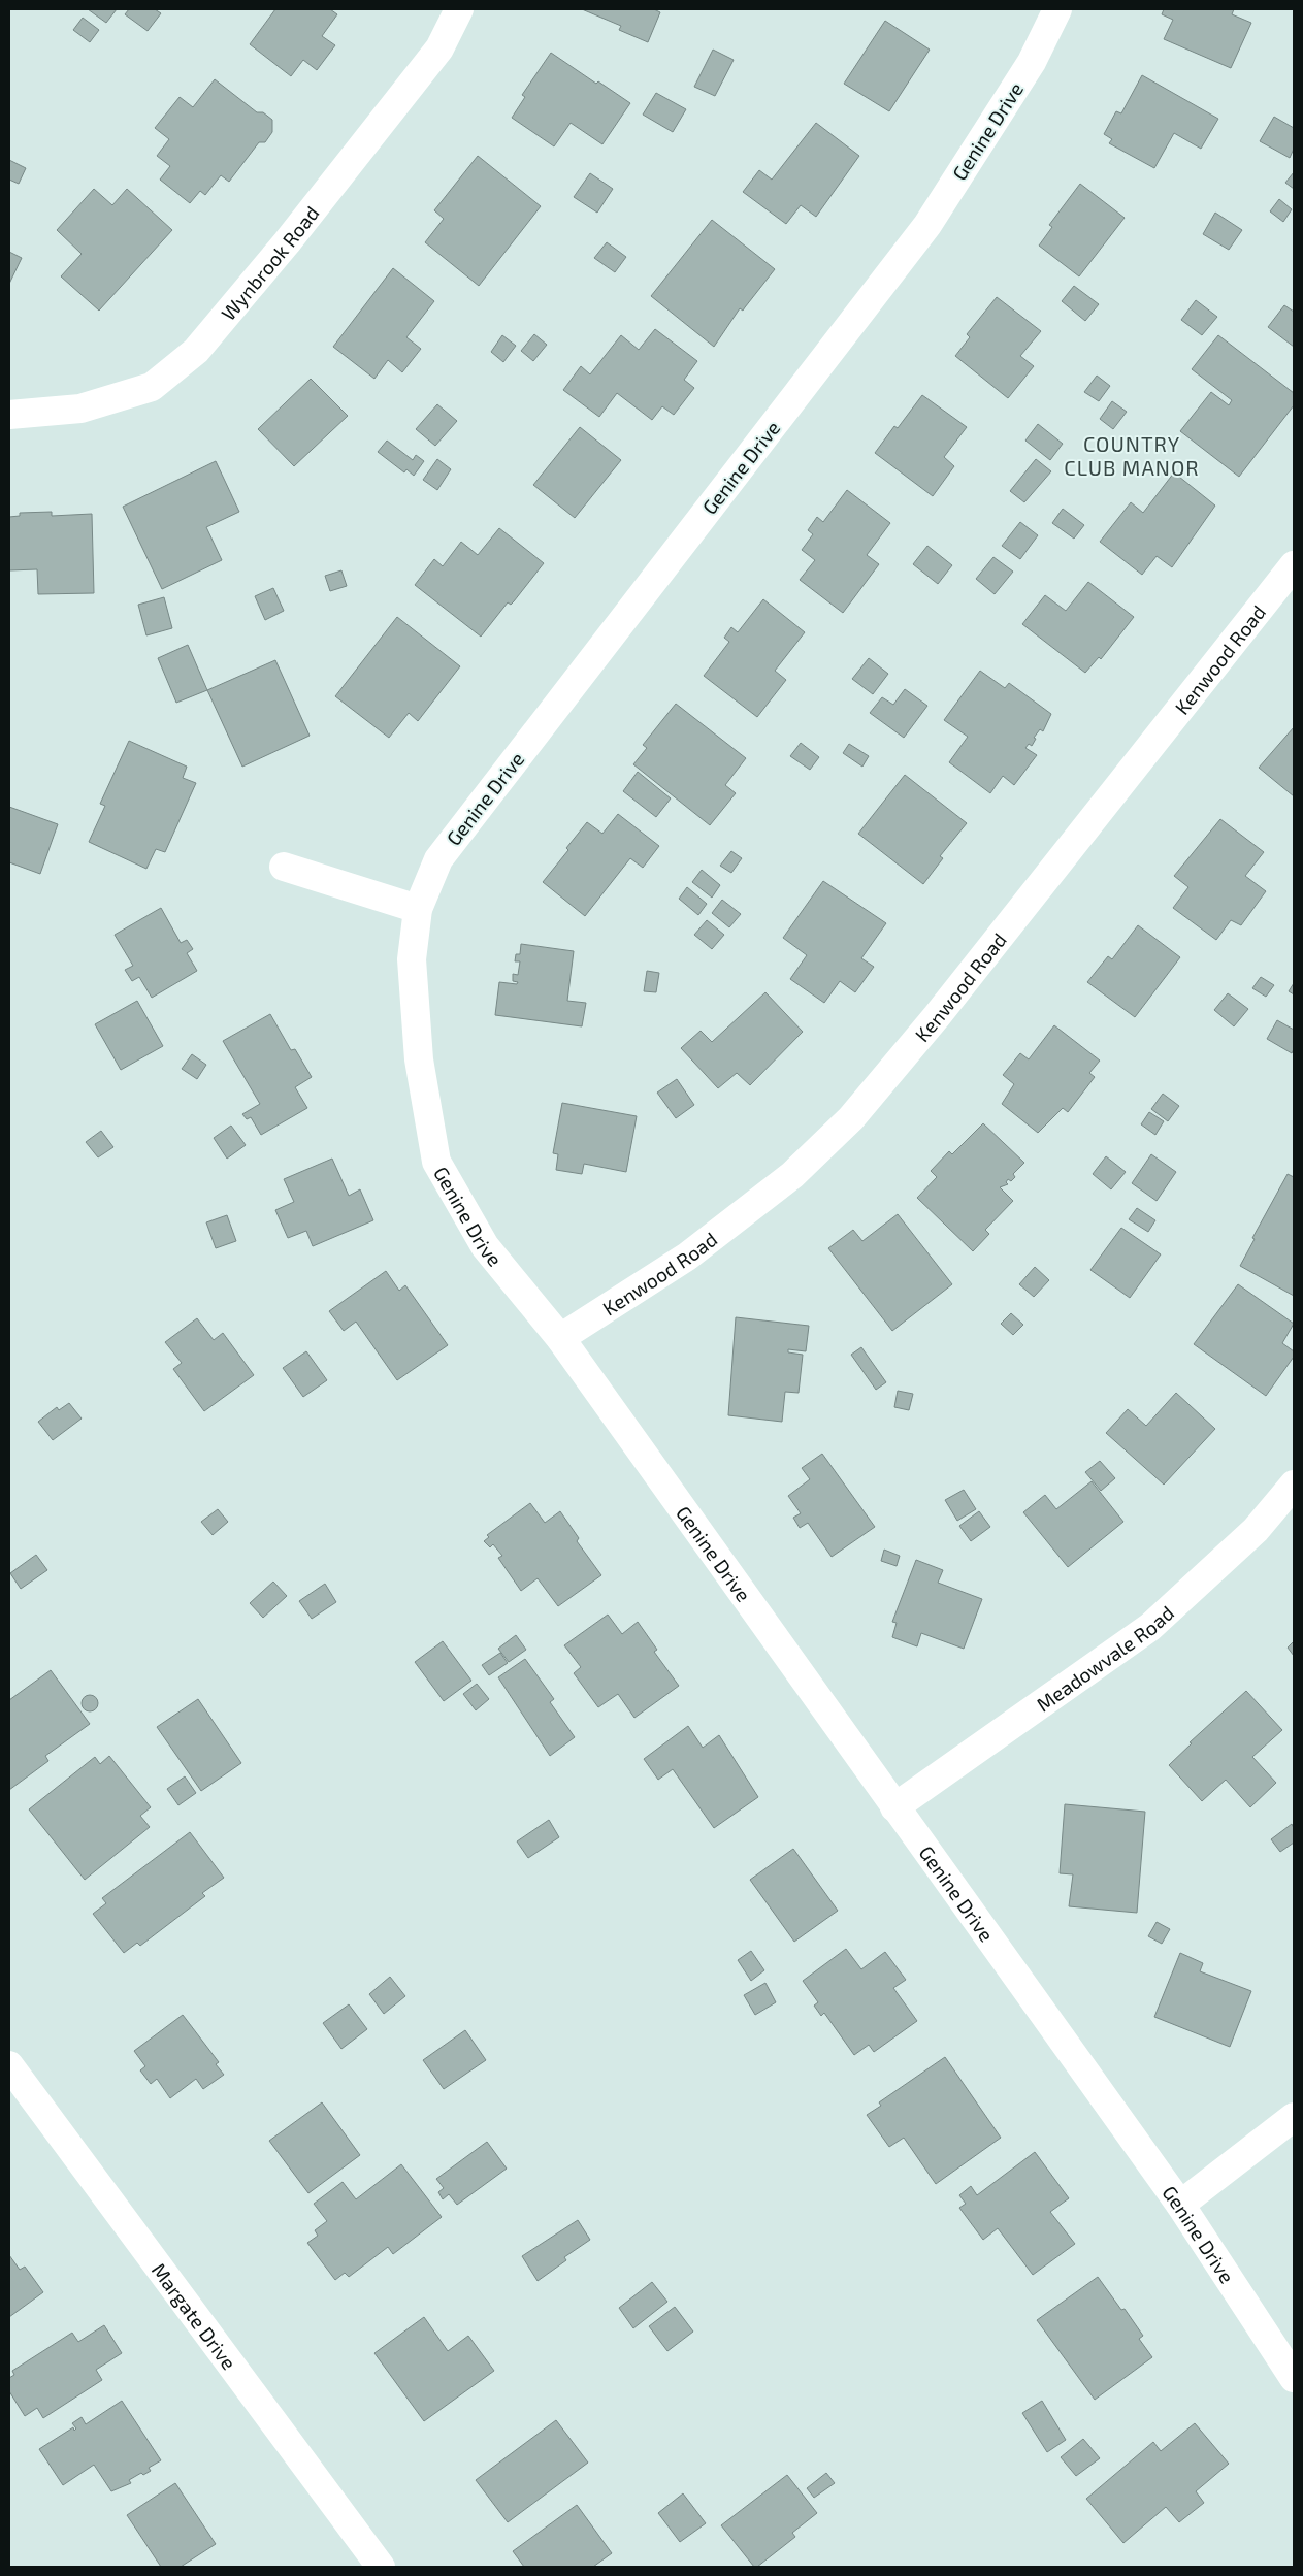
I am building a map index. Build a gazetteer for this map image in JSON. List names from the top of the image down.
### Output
{
  "streets": {
    "street": [
      "Genine Drive",
      "Wynbrook Road",
      "Kenwood Road",
      "Meadowvale Road",
      "Margate Drive"
    ]
  },
  "crossings": [
    ["Genine Drive", "Kenwood Road"],
    ["Genine Drive", "Meadowvale Road"]
  ],
  "districts": ["COUNTRY CLUB MANOR"]
}
